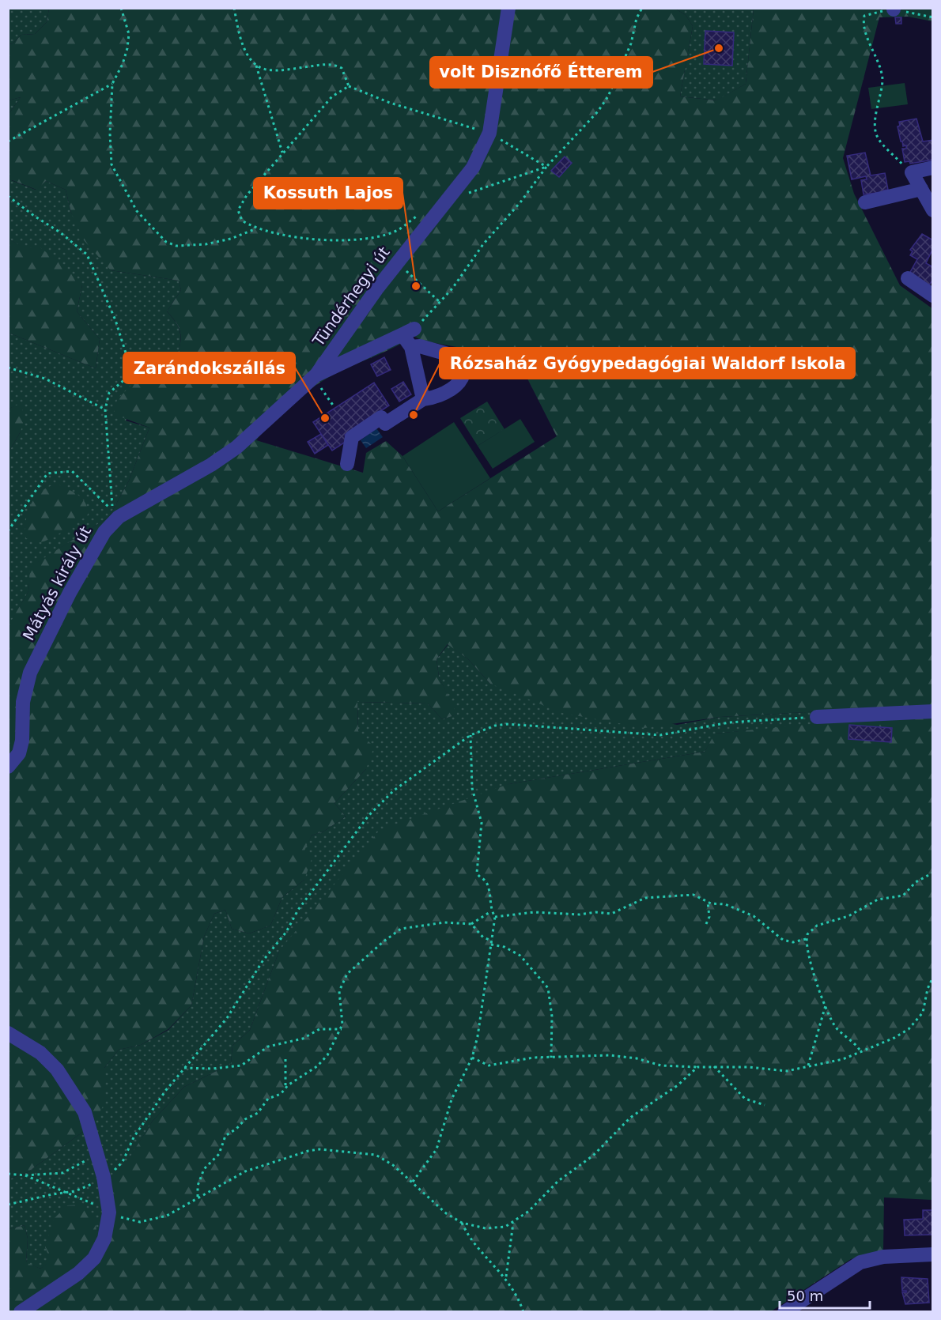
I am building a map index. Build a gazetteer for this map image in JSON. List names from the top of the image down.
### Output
{
  "streets": {
    "street": ["Tündérhegyi út", "Mátyás király út"]
  },
  "crossings": [
    ["Tündérhegyi út", "Mátyás király út"]
  ],
  "places": [
    "volt Disznófő Étterem",
    "Kossuth Lajos",
    "Rózsaház Gyógypedagógiai Waldorf Iskola",
    "Zarándokszállás"
  ],
  "scale_bar": "50 m"
}
